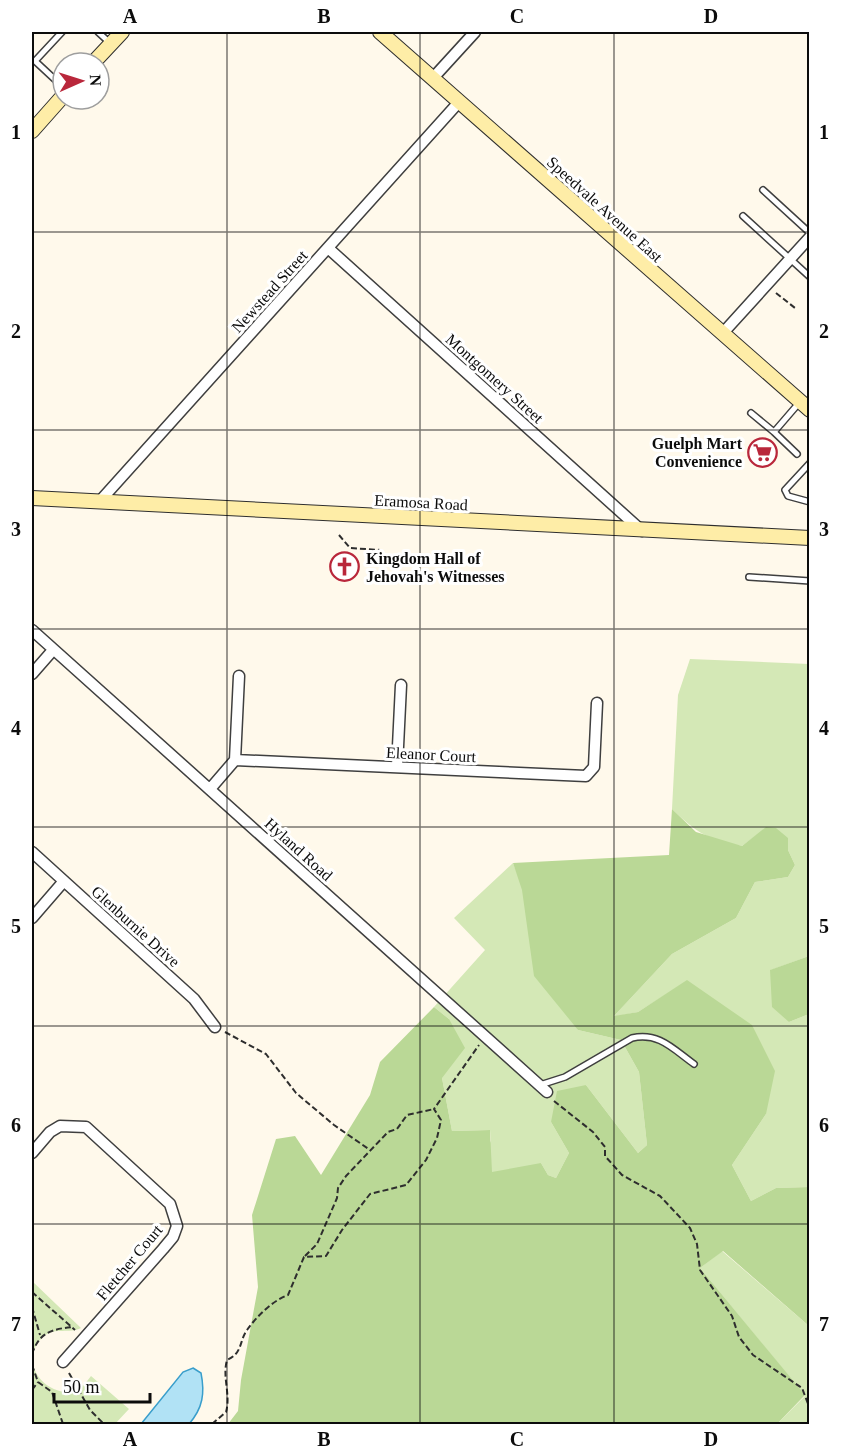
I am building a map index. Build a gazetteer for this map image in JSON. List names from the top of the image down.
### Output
{
  "streets": {
    "main road": ["Speedvale Avenue East", "Eramosa Road"],
    "street": [
      "Newstead Street",
      "Montgomery Street",
      "Eleanor Court",
      "Hyland Road",
      "Glenburnie Drive",
      "Fletcher Court"
    ]
  },
  "crossings": [
    ["Speedvale Avenue East", "Newstead Street"],
    ["Newstead Street", "Montgomery Street"],
    ["Newstead Street", "Eramosa Road"],
    ["Montgomery Street", "Eramosa Road"]
  ],
  "places": {
    "supermarket": ["Guelph Mart Convenience"],
    "church": ["Kingdom Hall of Jehovah's Witnesses"]
  },
  "scale_bar": "50 m",
  "north": "right",
  "grid": {
    "columns": [
      "A",
      "B",
      "C",
      "D"
    ],
    "rows": [
      "1",
      "2",
      "3",
      "4",
      "5",
      "6",
      "7"
    ]
  }
}
